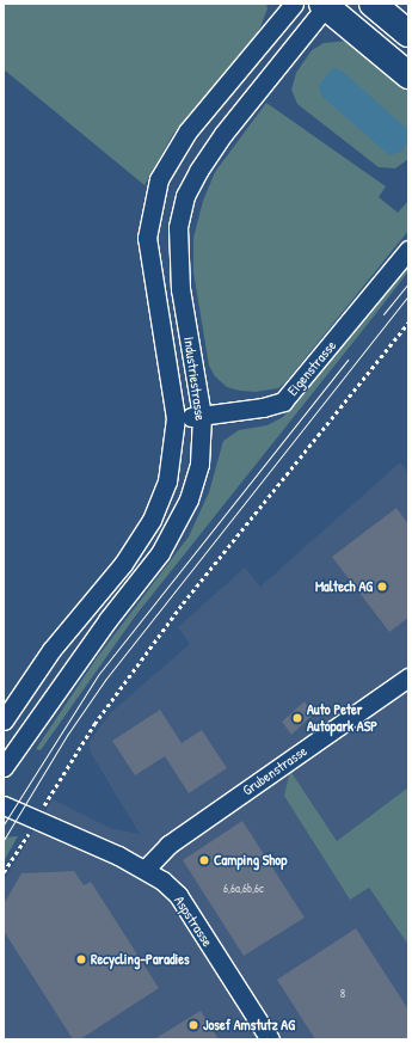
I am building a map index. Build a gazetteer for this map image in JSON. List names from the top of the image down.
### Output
{
  "streets": {
    "street": [
      "Eigenstrasse",
      "Industriestrasse",
      "Grubenstrasse",
      "Aspstrasse"
    ]
  },
  "crossings": [
    ["Eigenstrasse", "Industriestrasse"],
    ["Grubenstrasse", "Aspstrasse"]
  ],
  "places": [
    "Maltech AG",
    "Auto Peter Autopark ASP",
    "Camping Shop",
    "Recycling-Paradies",
    "Josef Amstutz AG"
  ],
  "house_numbers": ["6,6a,6b,6c", "8"]
}
